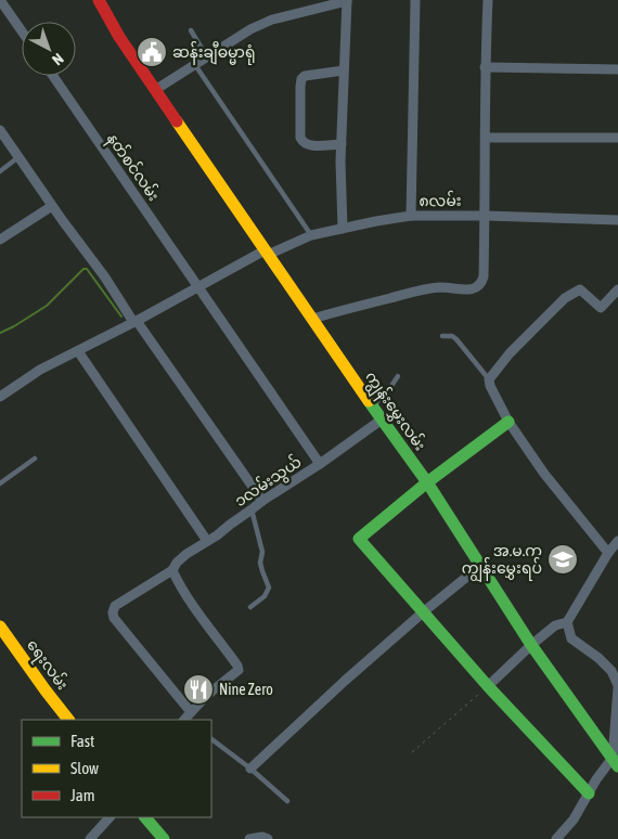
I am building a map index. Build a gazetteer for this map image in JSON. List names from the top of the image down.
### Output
{
  "streets": {
    "street": [
      "နတ်စင်လမ်း",
      "၈လမ်း",
      "ကျွန်းမွှေးလမ်း",
      "၁လမ်းသွယ်",
      "ရေးလမ်း"
    ]
  },
  "crossings": [
    ["နတ်စင်လမ်း", "၈လမ်း"],
    ["နတ်စင်လမ်း", "၁လမ်းသွယ်"],
    ["၈လမ်း", "ကျွန်းမွှေးလမ်း"],
    ["ကျွန်းမွှေးလမ်း", "၁လမ်းသွယ်"]
  ],
  "places": {
    "public building": ["ဆန်းချီဓမ္မာရုံ"],
    "school or university": ["အ.မ.က ကျွန်းမွှေးရပ်"],
    "restaurant": ["Nine Zero"]
  },
  "legend": ["Fast", "Slow", "Jam"],
  "north": "bottom right"
}
